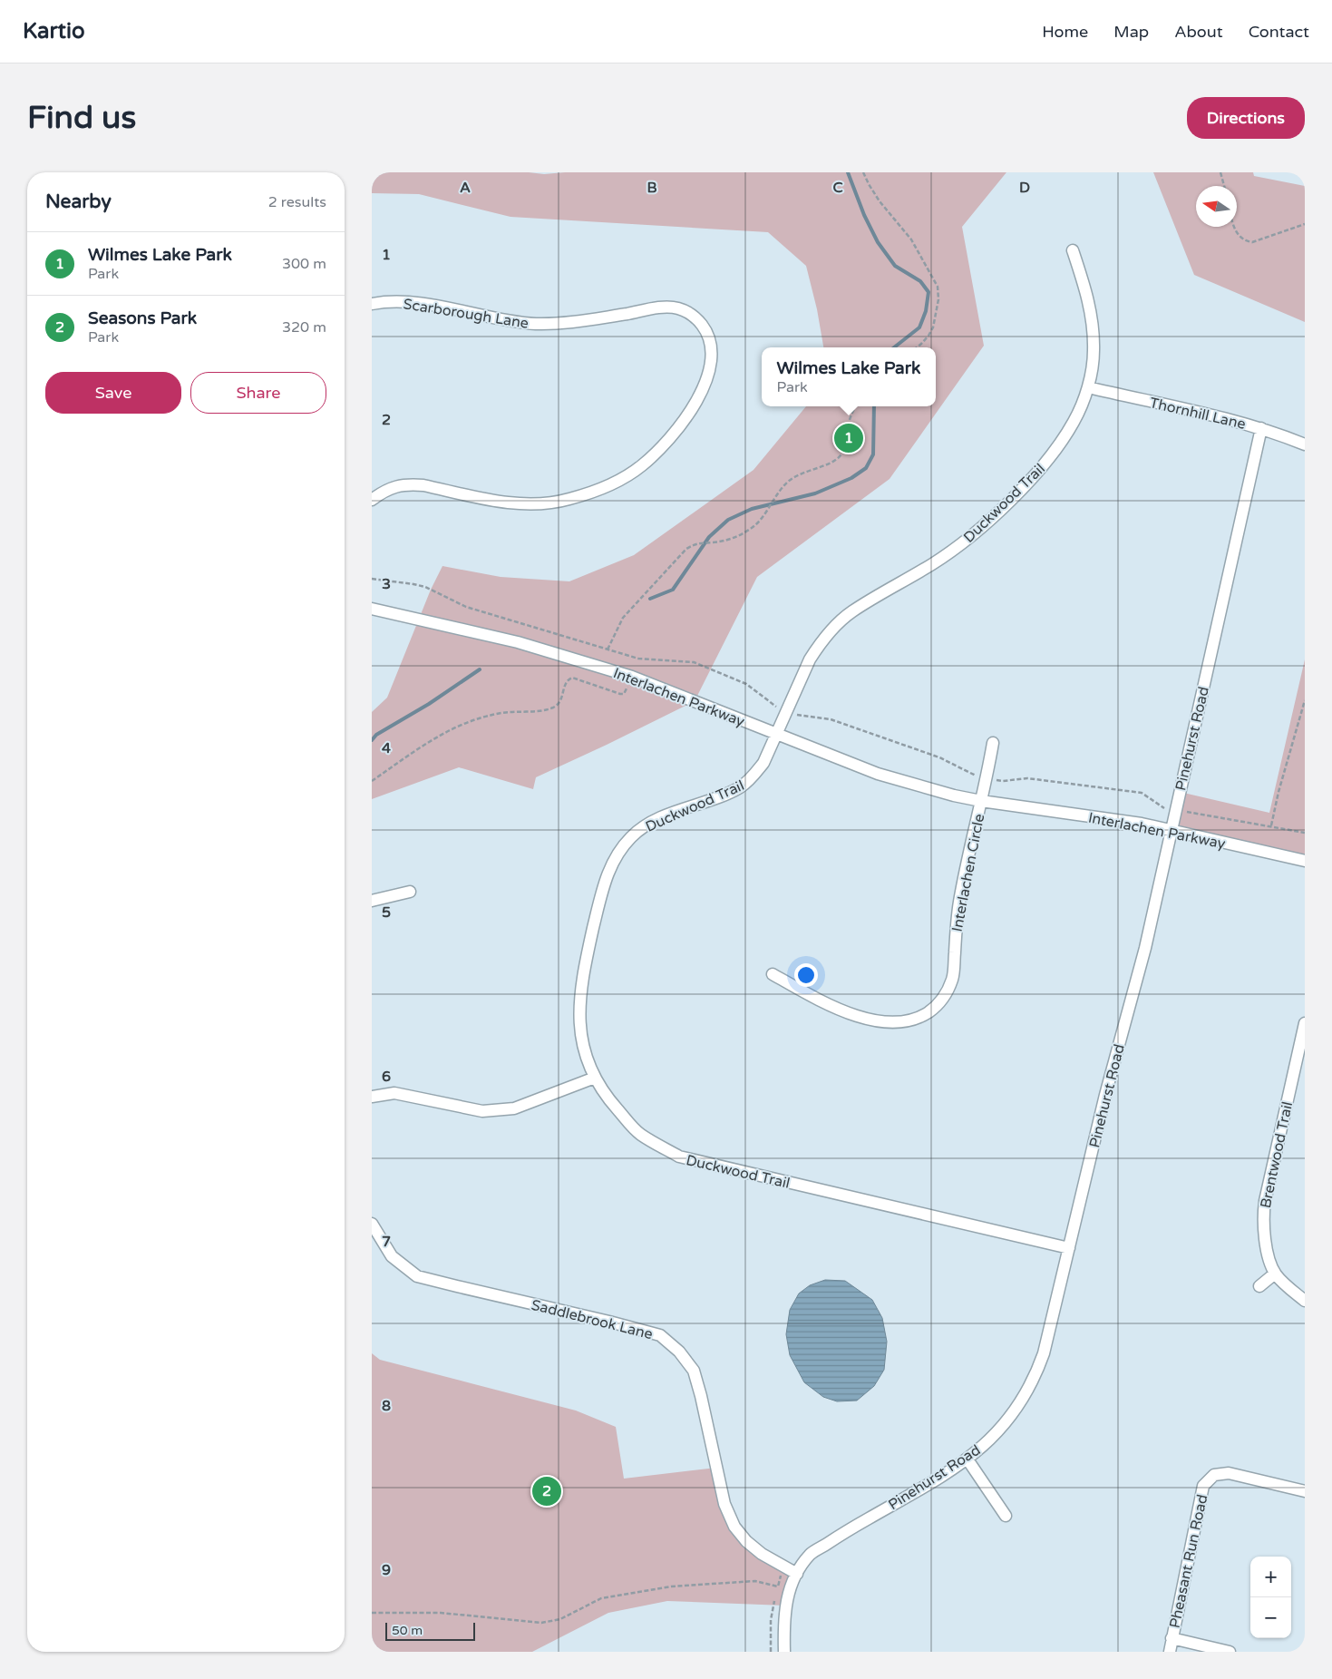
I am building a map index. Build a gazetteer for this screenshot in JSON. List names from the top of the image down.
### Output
{
  "streets": {
    "street": [
      "Scarborough Lane",
      "Thornhill Lane",
      "Duckwood Trail",
      "Interlachen Parkway",
      "Pinehurst Road",
      "Interlachen Circle",
      "Brentwood Trail",
      "Saddlebrook Lane",
      "Pheasant Run Road"
    ]
  },
  "crossings": [
    ["Thornhill Lane", "Duckwood Trail"],
    ["Thornhill Lane", "Pinehurst Road"],
    ["Duckwood Trail", "Interlachen Parkway"],
    ["Duckwood Trail", "Pinehurst Road"],
    ["Interlachen Parkway", "Pinehurst Road"],
    ["Interlachen Parkway", "Interlachen Circle"],
    ["Pinehurst Road", "Saddlebrook Lane"]
  ],
  "scale_bar": "50 m",
  "north": "left",
  "page": {
    "header": "Kartio",
    "nav": [
      "Home",
      "Map",
      "About",
      "Contact"
    ],
    "buttons": [
      "Directions",
      ["Save", "Share"]
    ],
    "title": "Find us",
    "heading": ["Nearby", "2 results"],
    "list": [
      {
        "mark": "1",
        "name": "Wilmes Lake Park",
        "note": "Park",
        "value": "300 m"
      },
      {
        "mark": "2",
        "name": "Seasons Park",
        "note": "Park",
        "value": "320 m"
      }
    ],
    "popup": ["Wilmes Lake Park", "Park"],
    "pins": ["1", "2"],
    "map_buttons": ["+", "−"],
    "scale": "50 m"
  },
  "grid": {
    "columns": [
      "A",
      "B",
      "C",
      "D"
    ],
    "rows": [
      "1",
      "2",
      "3",
      "4",
      "5",
      "6",
      "7",
      "8",
      "9"
    ]
  }
}
